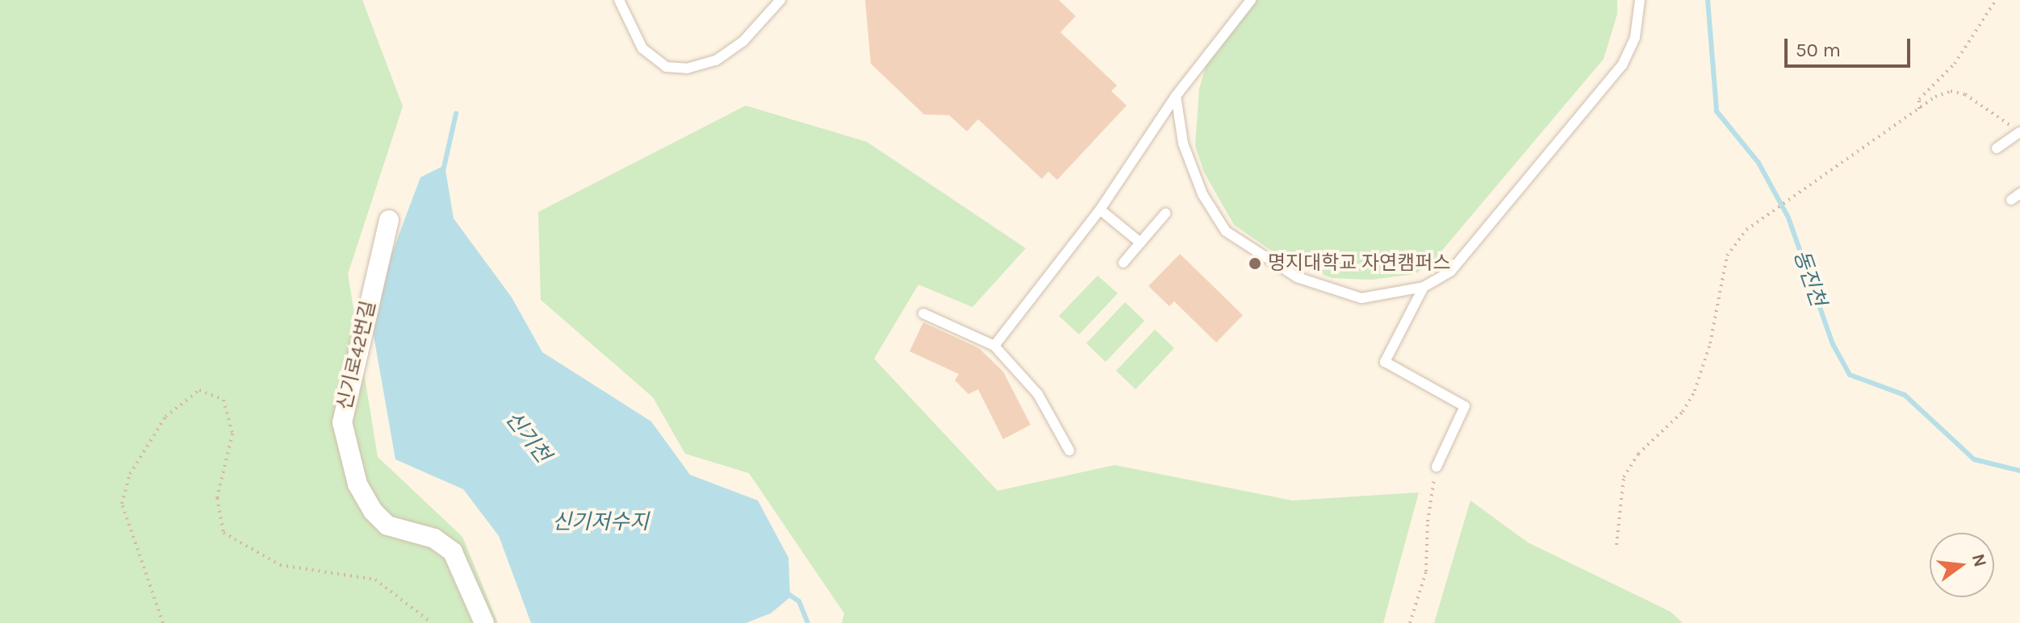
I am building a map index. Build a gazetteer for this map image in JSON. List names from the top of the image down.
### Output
{
  "streets": {
    "street": ["신기로42번길"]
  },
  "water": ["동진천", "신기천", "신기저수지"],
  "places": ["명지대학교 자연캠퍼스"],
  "scale_bar": "50 m",
  "north": "right"
}
